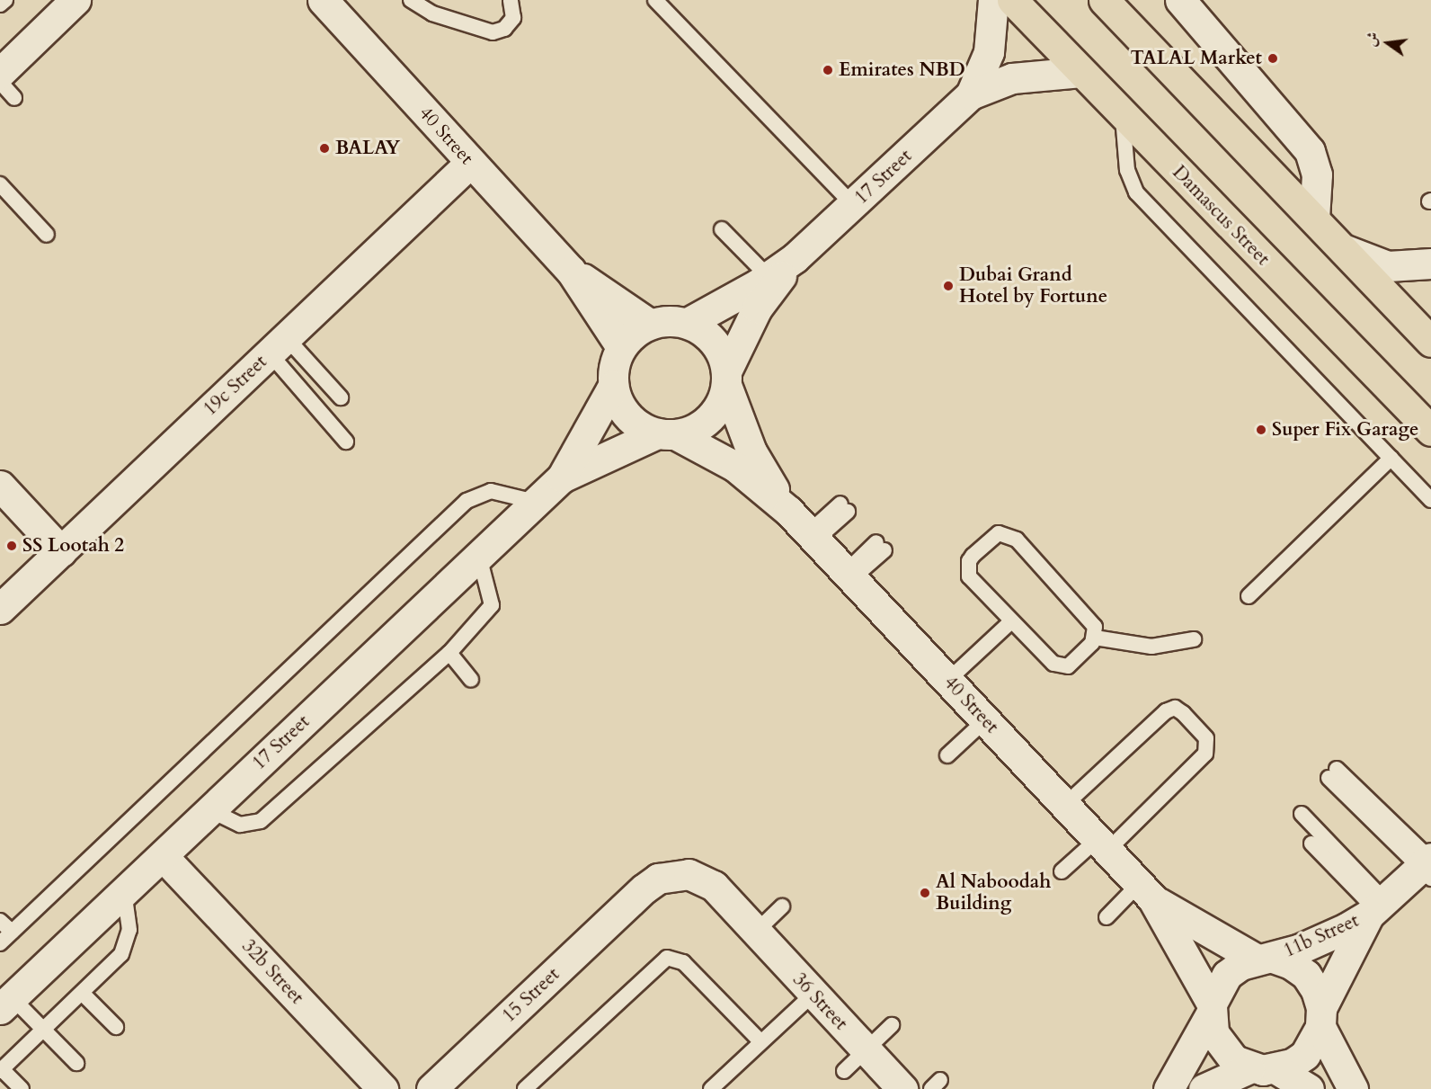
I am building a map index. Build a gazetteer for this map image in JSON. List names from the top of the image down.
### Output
{
  "streets": {
    "main road": ["Damascus Street"],
    "street": [
      "40 Street",
      "17 Street",
      "19c Street",
      "11b Street",
      "32b Street",
      "15 Street",
      "36 Street"
    ]
  },
  "crossings": [
    ["40 Street", "17 Street"],
    ["40 Street", "19c Street"],
    ["40 Street", "11b Street"],
    ["17 Street", "Damascus Street"],
    ["17 Street", "32b Street"],
    ["15 Street", "36 Street"]
  ],
  "places": [
    "TALAL Market",
    "Emirates NBD",
    "BALAY",
    "Dubai Grand Hotel by Fortune",
    "Super Fix Garage",
    "SS Lootah 2",
    "Al Naboodah Building"
  ],
  "north": "left"
}
